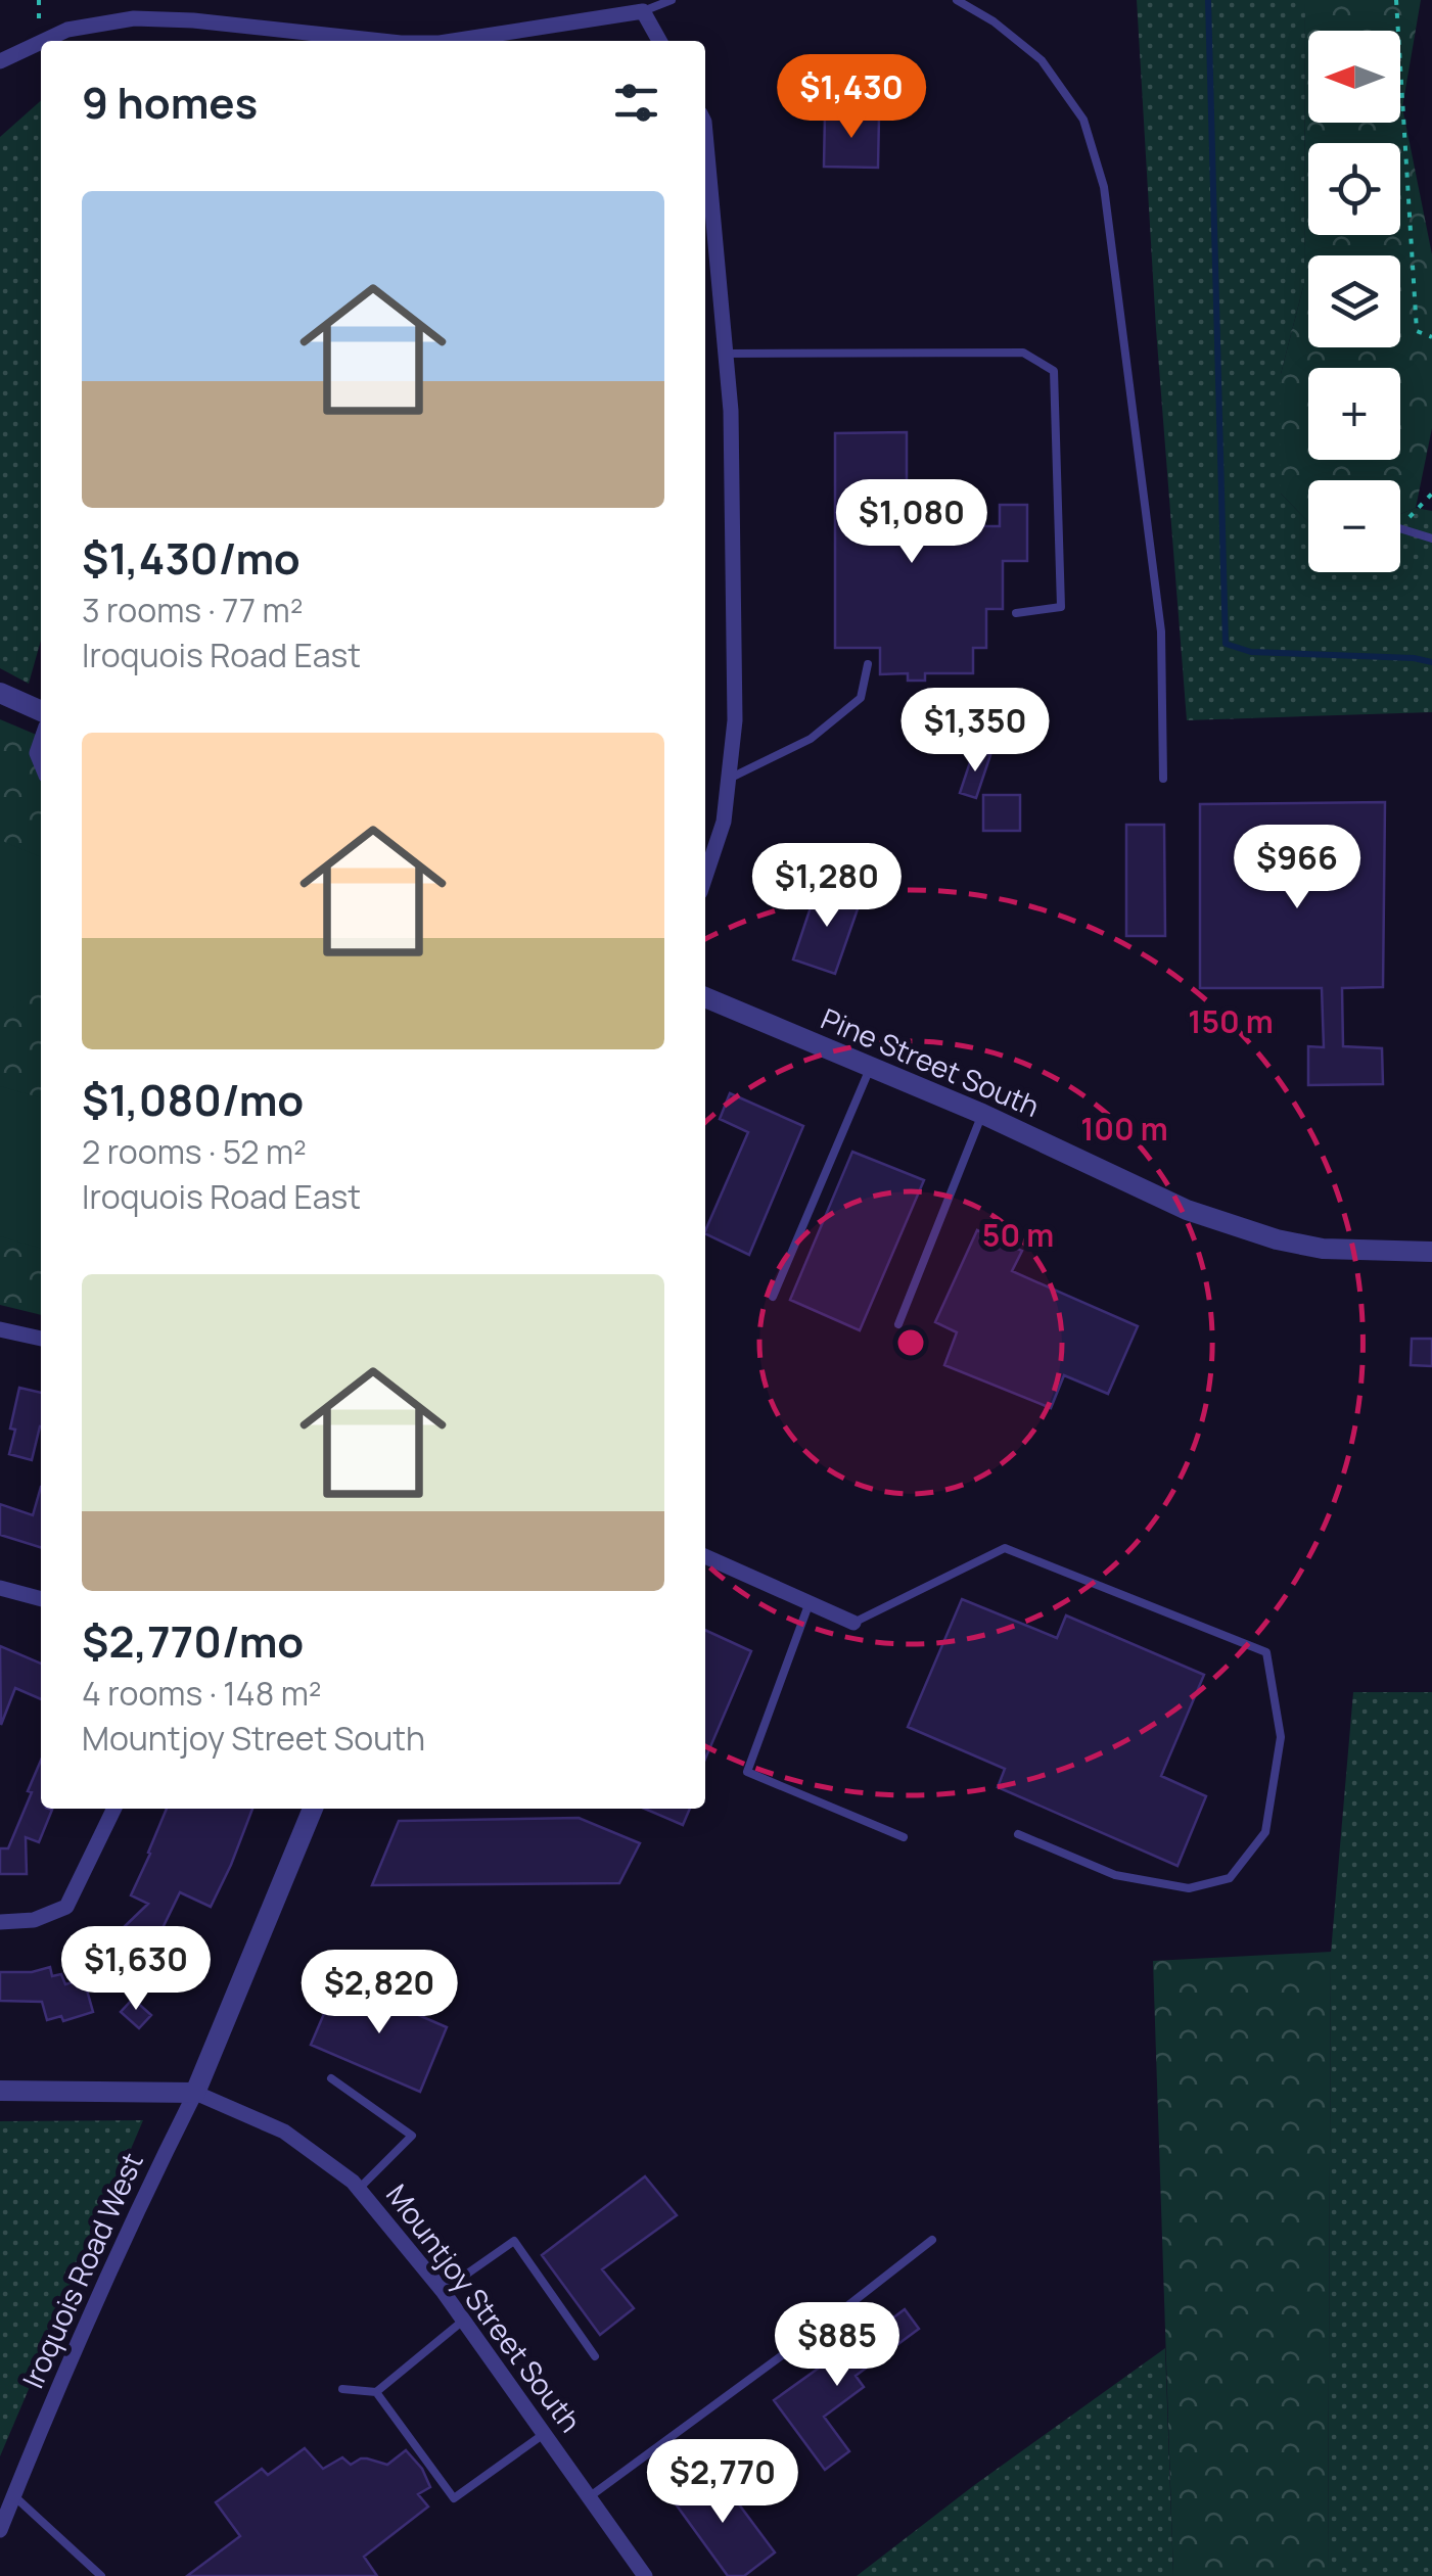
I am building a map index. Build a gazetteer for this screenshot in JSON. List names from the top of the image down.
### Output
{
  "streets": {
    "street": ["Pine Street South", "Iroquois Road West", "Mountjoy Street South"]
  },
  "crossings": [
    ["Iroquois Road West", "Mountjoy Street South"]
  ],
  "north": "left",
  "page": {
    "map_buttons": ["+", "−"],
    "heading": "9 homes",
    "price": [
      "$1,430",
      "$1,080",
      "$1,350",
      "$966",
      "$1,280",
      "$1,630",
      "$2,820",
      "$885",
      "$2,770"
    ],
    "list": [
      {
        "name": "$1,430/mo",
        "note": "3 rooms · 77 m² · Iroquois Road East"
      },
      {
        "name": "$1,080/mo",
        "note": "2 rooms · 52 m² · Iroquois Road East"
      },
      {
        "name": "$2,770/mo",
        "note": "4 rooms · 148 m² · Mountjoy Street South"
      }
    ]
  },
  "rings": ["150 m", "100 m", "50 m"]
}
